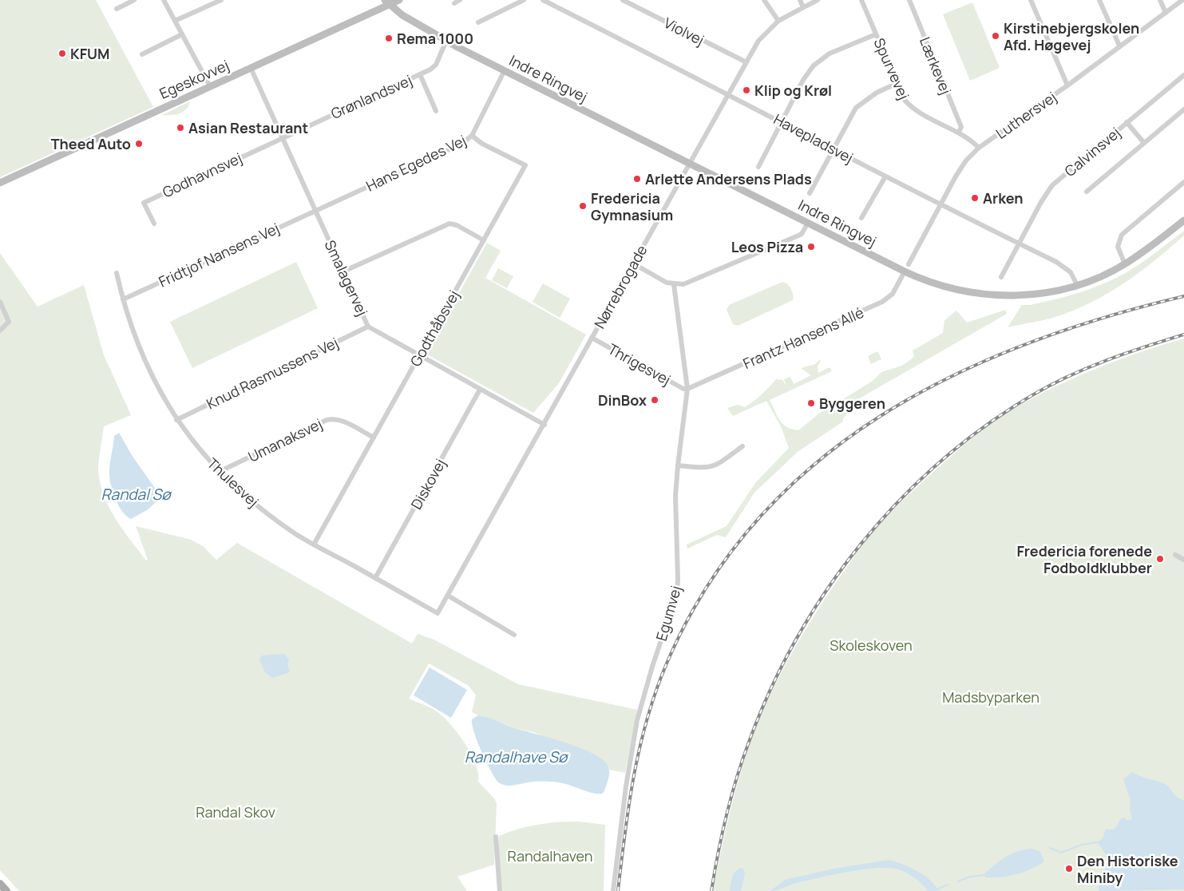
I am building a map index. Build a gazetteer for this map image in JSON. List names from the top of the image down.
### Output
{
  "streets": {
    "street": [
      "Violvej",
      "Lærkevej",
      "Spurvevej",
      "Indre Ringvej",
      "Egeskovvej",
      "Grønlandsvej",
      "Luthersvej",
      "Havepladsvej",
      "Calvinsvej",
      "Hans Egedes Vej",
      "Godhavnsvej",
      "Fridtjof Nansens Vej",
      "Smalagervej",
      "Nørrebrogade",
      "Godthåbsvej",
      "Frantz Hansens Allé",
      "Thrigesvej",
      "Knud Rasmussens Vej",
      "Umanaksvej",
      "Thulesvej",
      "Diskovej",
      "Egumvej"
    ]
  },
  "crossings": [
    ["Violvej", "Nørrebrogade"],
    ["Lærkevej", "Spurvevej"],
    ["Spurvevej", "Luthersvej"],
    ["Indre Ringvej", "Egeskovvej"],
    ["Indre Ringvej", "Grønlandsvej"],
    ["Indre Ringvej", "Luthersvej"],
    ["Indre Ringvej", "Havepladsvej"],
    ["Indre Ringvej", "Hans Egedes Vej"],
    ["Indre Ringvej", "Nørrebrogade"],
    ["Indre Ringvej", "Frantz Hansens Allé"],
    ["Egeskovvej", "Smalagervej"],
    ["Grønlandsvej", "Godhavnsvej"],
    ["Grønlandsvej", "Smalagervej"],
    ["Luthersvej", "Havepladsvej"],
    ["Luthersvej", "Frantz Hansens Allé"],
    ["Havepladsvej", "Calvinsvej"],
    ["Havepladsvej", "Nørrebrogade"],
    ["Hans Egedes Vej", "Fridtjof Nansens Vej"],
    ["Hans Egedes Vej", "Smalagervej"],
    ["Hans Egedes Vej", "Godthåbsvej"],
    ["Godhavnsvej", "Smalagervej"],
    ["Fridtjof Nansens Vej", "Smalagervej"],
    ["Fridtjof Nansens Vej", "Thulesvej"],
    ["Smalagervej", "Nørrebrogade"],
    ["Smalagervej", "Godthåbsvej"],
    ["Smalagervej", "Knud Rasmussens Vej"],
    ["Smalagervej", "Diskovej"],
    ["Nørrebrogade", "Thrigesvej"],
    ["Nørrebrogade", "Thulesvej"],
    ["Godthåbsvej", "Umanaksvej"],
    ["Godthåbsvej", "Thulesvej"],
    ["Frantz Hansens Allé", "Thrigesvej"],
    ["Frantz Hansens Allé", "Egumvej"],
    ["Thrigesvej", "Egumvej"],
    ["Knud Rasmussens Vej", "Thulesvej"],
    ["Umanaksvej", "Thulesvej"],
    ["Thulesvej", "Diskovej"]
  ],
  "water": ["Randal Sø", "Randalhave Sø"],
  "parks": [
    "Skoleskoven",
    "Madsbyparken",
    "Randal Skov",
    "Randalhaven"
  ],
  "places": [
    "Kirstinebjergskolen Afd. Høgevej",
    "Rema 1000",
    "KFUM",
    "Klip og Krøl",
    "Asian Restaurant",
    "Theed Auto",
    "Arlette Andersens Plads",
    "Arken",
    "Fredericia Gymnasium",
    "Leos Pizza",
    "DinBox",
    "Byggeren",
    "Fredericia forenede Fodboldklubber",
    "Den Historiske Miniby"
  ]
}
